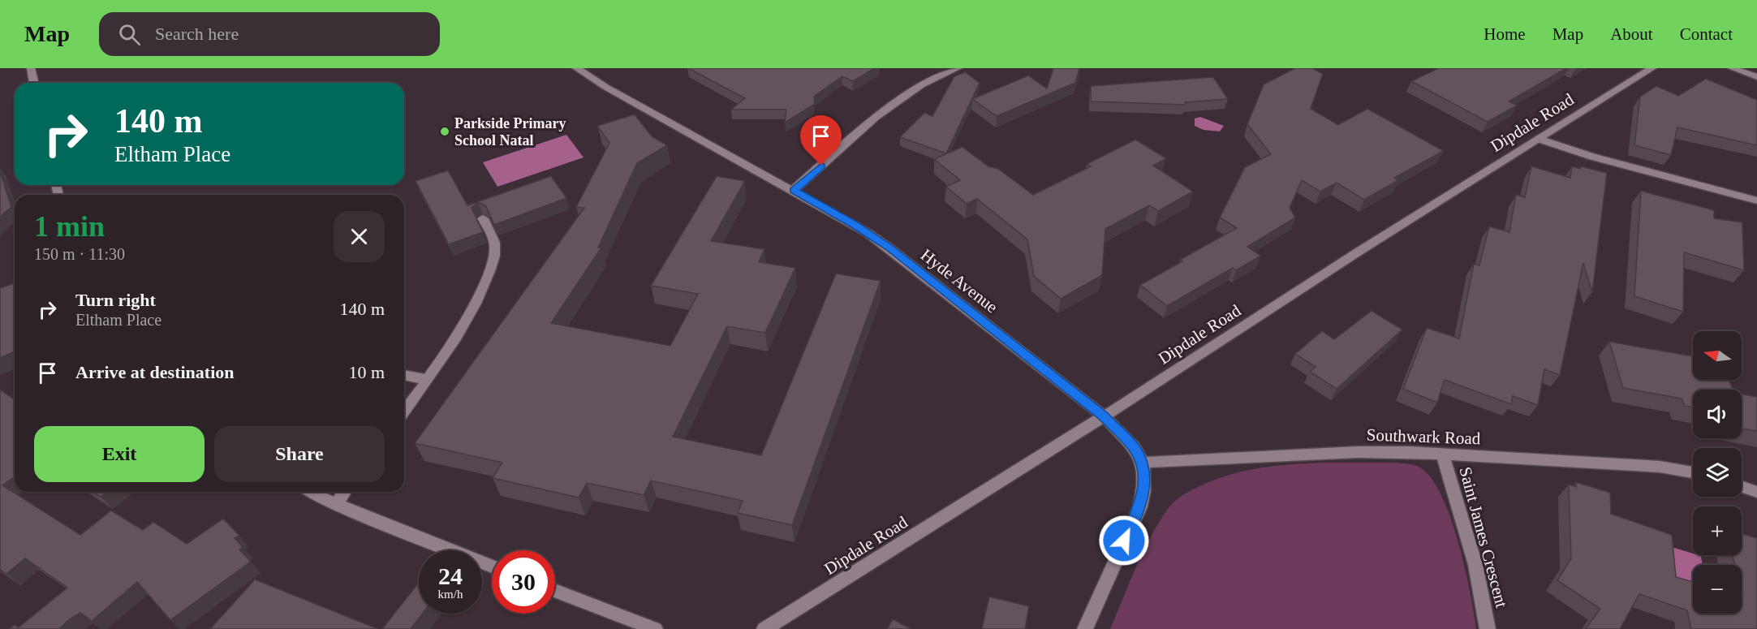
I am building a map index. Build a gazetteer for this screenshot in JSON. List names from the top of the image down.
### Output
{
  "streets": {
    "street": [
      "Dipdale Road",
      "Hyde Avenue",
      "Southwark Road",
      "Saint James Crescent"
    ]
  },
  "crossings": [
    ["Dipdale Road", "Hyde Avenue"],
    ["Hyde Avenue", "Southwark Road"],
    ["Southwark Road", "Saint James Crescent"]
  ],
  "places": ["Parkside Primary School Natal"],
  "north": "left",
  "page": {
    "header": "Map",
    "search": "Search here",
    "nav": [
      "Home",
      "Map",
      "About",
      "Contact"
    ],
    "turn": ["140 m", "Eltham Place"],
    "heading": ["1 min", "150 m · 11:30"],
    "list": [
      {
        "name": "Turn right",
        "note": "Eltham Place",
        "value": "140 m"
      },
      {
        "name": "Arrive at destination",
        "value": "10 m"
      }
    ],
    "map_buttons": ["+", "−"],
    "buttons": ["Exit", "Share"],
    "speed": "24 km/h",
    "limit": "30"
  }
}
